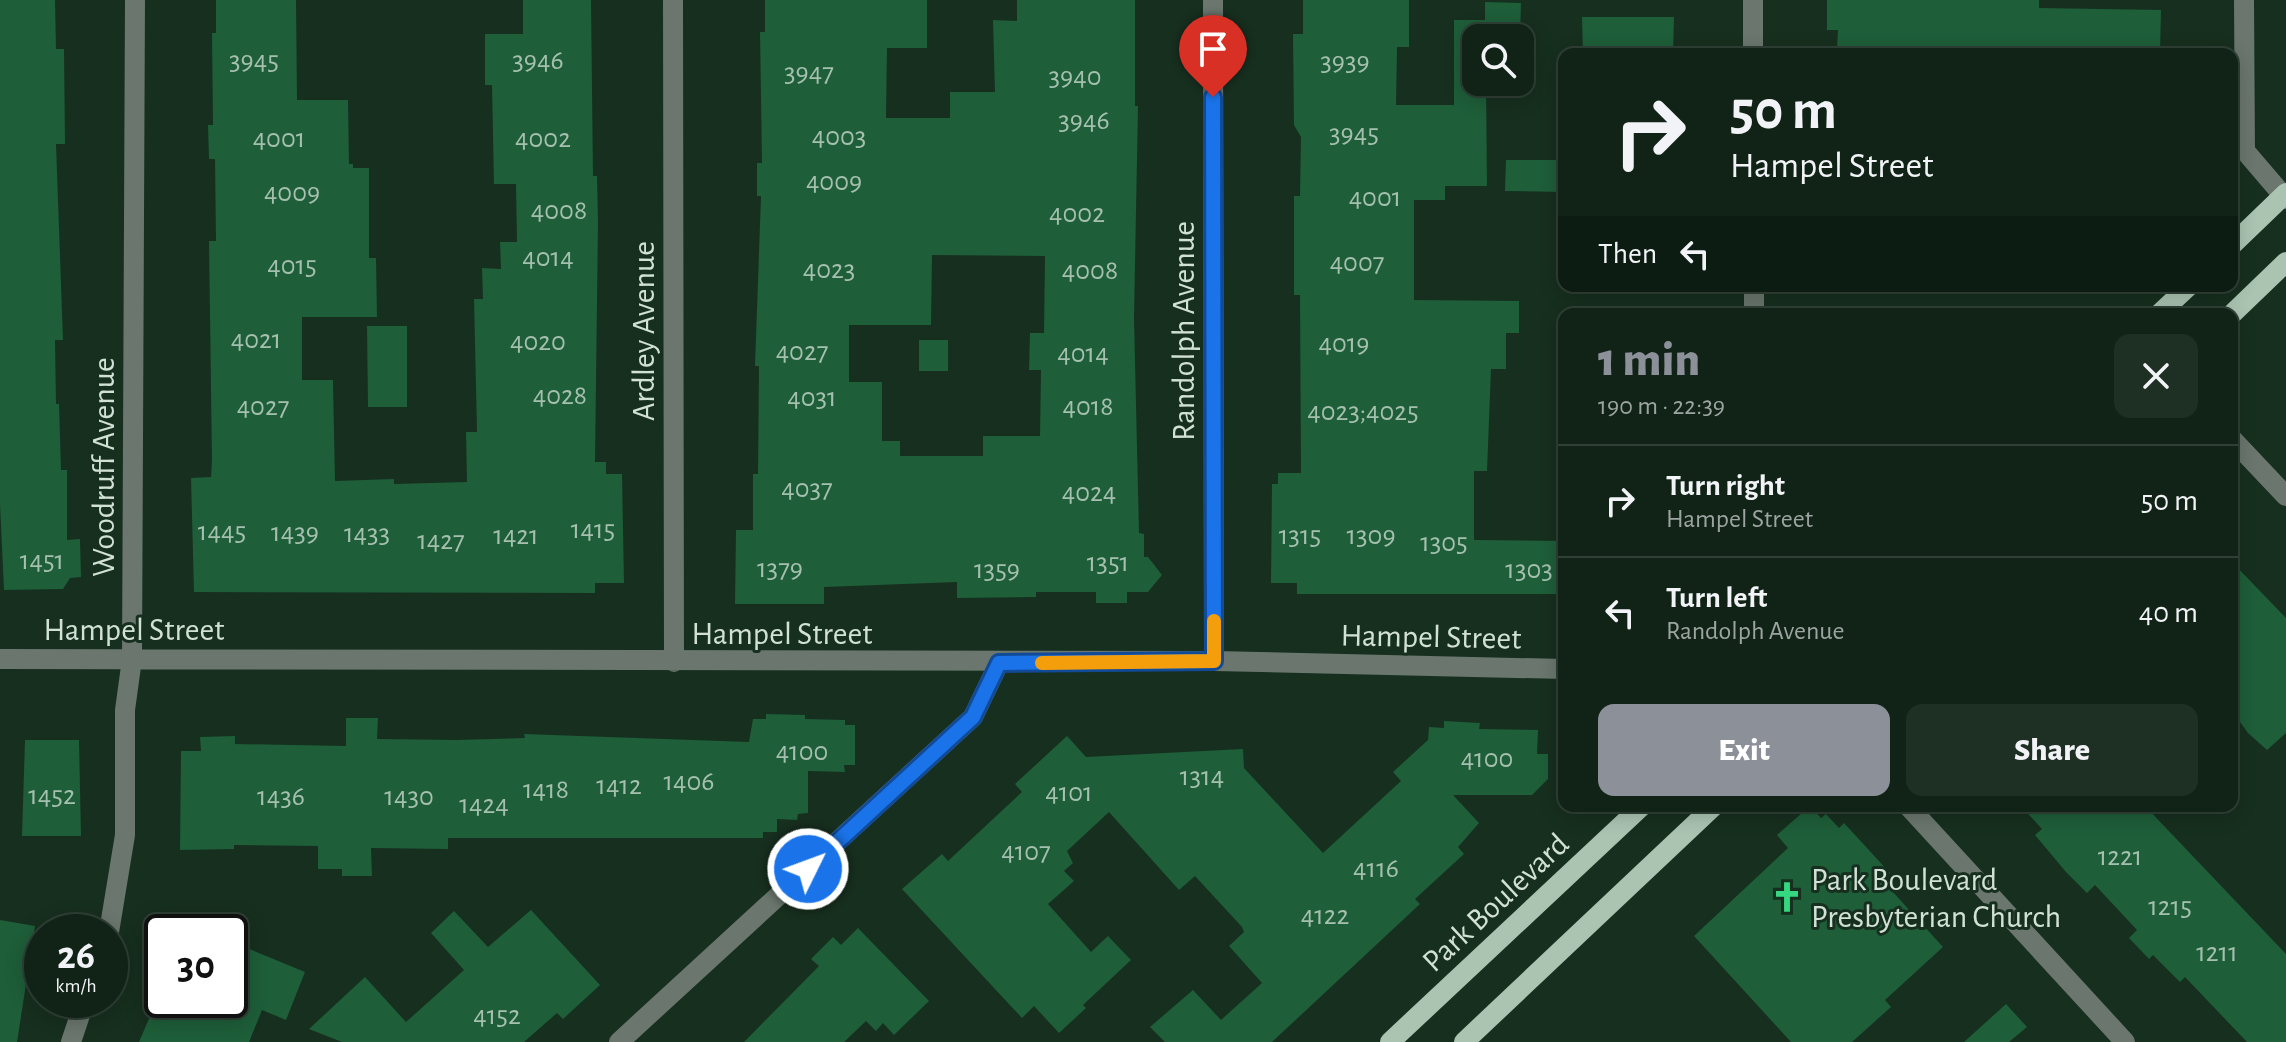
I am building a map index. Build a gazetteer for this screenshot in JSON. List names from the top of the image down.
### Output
{
  "streets": {
    "main road": ["Park Boulevard"],
    "street": [
      "Ardley Avenue",
      "Randolph Avenue",
      "Woodruff Avenue",
      "Hampel Street"
    ]
  },
  "crossings": [
    ["Ardley Avenue", "Hampel Street"],
    ["Randolph Avenue", "Hampel Street"],
    ["Woodruff Avenue", "Hampel Street"]
  ],
  "places": {
    "church": ["Park Boulevard Presbyterian Church"]
  },
  "house_numbers": [
    "3945",
    "3946",
    "3939",
    "3947",
    "3940",
    "3946",
    "3945",
    "4003",
    "4001",
    "4002",
    "4009",
    "4009",
    "4001",
    "4008",
    "4002",
    "4014",
    "4007",
    "4015",
    "4023",
    "4008",
    "4021",
    "4020",
    "4019",
    "4027",
    "4014",
    "4028",
    "4031",
    "4027",
    "4018",
    "4023;4025",
    "4037",
    "4024",
    "1415",
    "1445",
    "1439",
    "1433",
    "1421",
    "1315",
    "1309",
    "1427",
    "1305",
    "1451",
    "1351",
    "1379",
    "1359",
    "1303",
    "4100",
    "4100",
    "1314",
    "1406",
    "1412",
    "1418",
    "4101",
    "1452",
    "1436",
    "1430",
    "1424",
    "4107",
    "1221",
    "4116",
    "1215",
    "4122",
    "1211",
    "4152"
  ],
  "page": {
    "turn": ["50 m", "Hampel Street"],
    "then": "Then",
    "heading": ["1 min", "190 m · 22:39"],
    "list": [
      {
        "name": "Turn right",
        "note": "Hampel Street",
        "value": "50 m"
      },
      {
        "name": "Turn left",
        "note": "Randolph Avenue",
        "value": "40 m"
      }
    ],
    "buttons": ["Exit", "Share"],
    "speed": "26 km/h",
    "limit": "30"
  }
}
